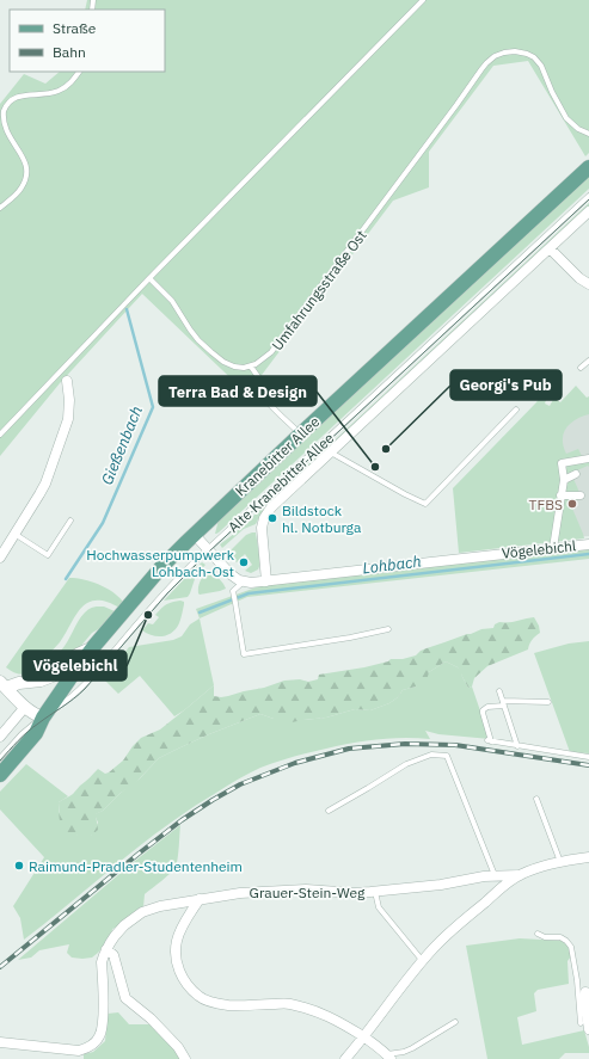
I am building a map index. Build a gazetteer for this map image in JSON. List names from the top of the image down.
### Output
{
  "streets": {
    "main road": ["Kranebitter Allee"],
    "street": ["Vögelebichl", "Grauer-Stein-Weg"],
    "lane": ["Umfahrungsstraße Ost", "Alte Kranebitter Allee"]
  },
  "crossings": [
    ["Kranebitter Allee", "Alte Kranebitter Allee"]
  ],
  "water": ["Gießenbach", "Lohbach"],
  "places": [
    "Georgi's Pub",
    "Terra Bad & Design",
    "TFBS",
    "Bildstock hl. Notburga",
    "Hochwasserpumpwerk Lohbach-Ost",
    "Vögelebichl",
    "Raimund-Pradler-Studentenheim"
  ],
  "legend": ["Straße", "Bahn"]
}
